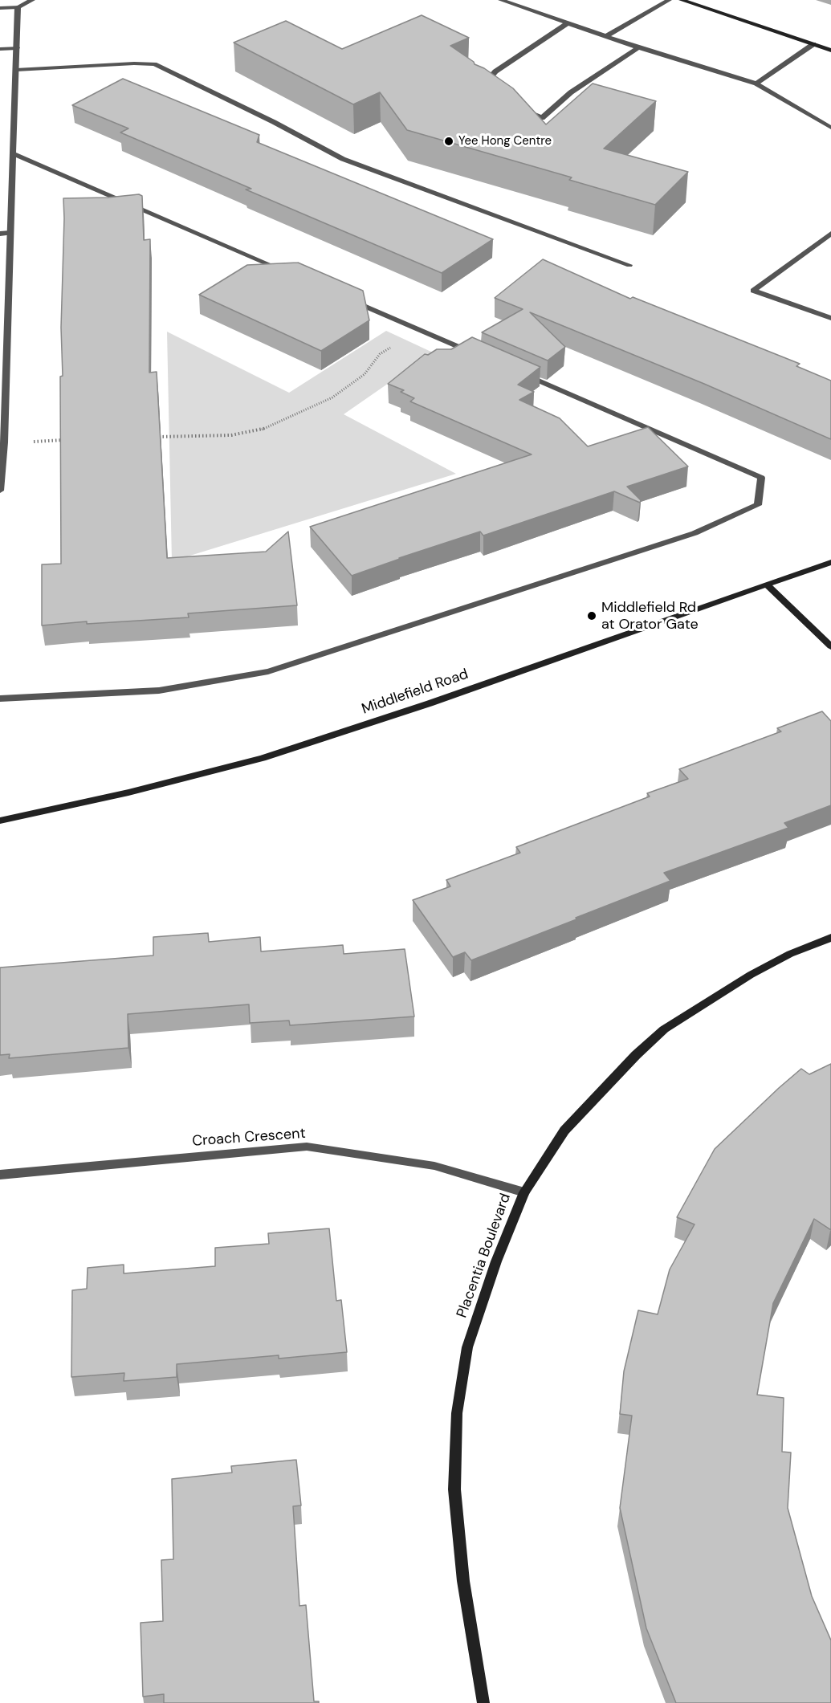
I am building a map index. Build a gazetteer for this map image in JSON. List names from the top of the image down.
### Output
{
  "streets": {
    "street": ["Middlefield Road", "Croach Crescent", "Placentia Boulevard"]
  },
  "crossings": [
    ["Croach Crescent", "Placentia Boulevard"]
  ],
  "places": ["Yee Hong Centre", "Middlefield Rd at Orator Gate"]
}
